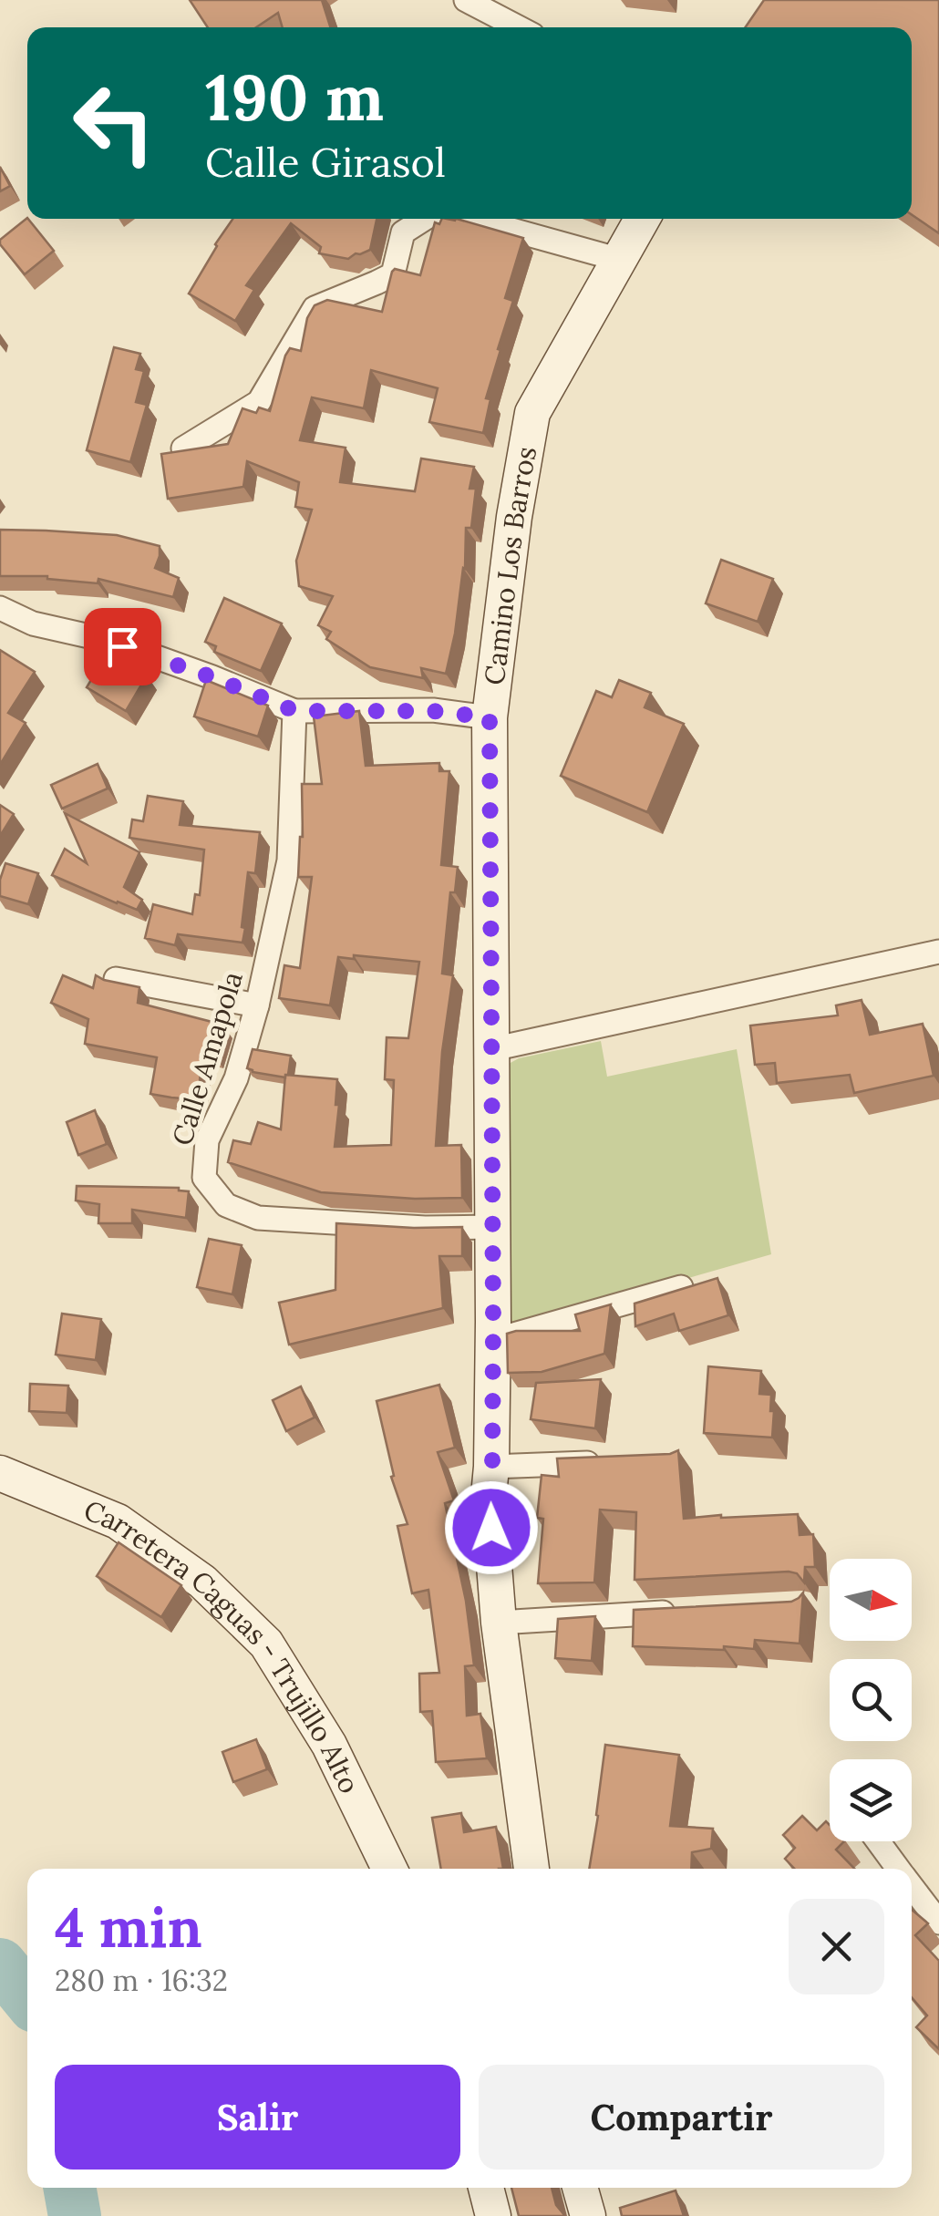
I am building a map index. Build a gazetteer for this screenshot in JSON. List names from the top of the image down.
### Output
{
  "streets": {
    "street": ["Camino Los Barros", "Calle Amapola", "Carretera Caguas - Trujillo Alto"]
  },
  "crossings": [
    ["Camino Los Barros", "Calle Amapola"]
  ],
  "north": "right",
  "page": {
    "turn": ["190 m", "Calle Girasol"],
    "heading": ["4 min", "280 m · 16:32"],
    "buttons": ["Salir", "Compartir"]
  }
}
